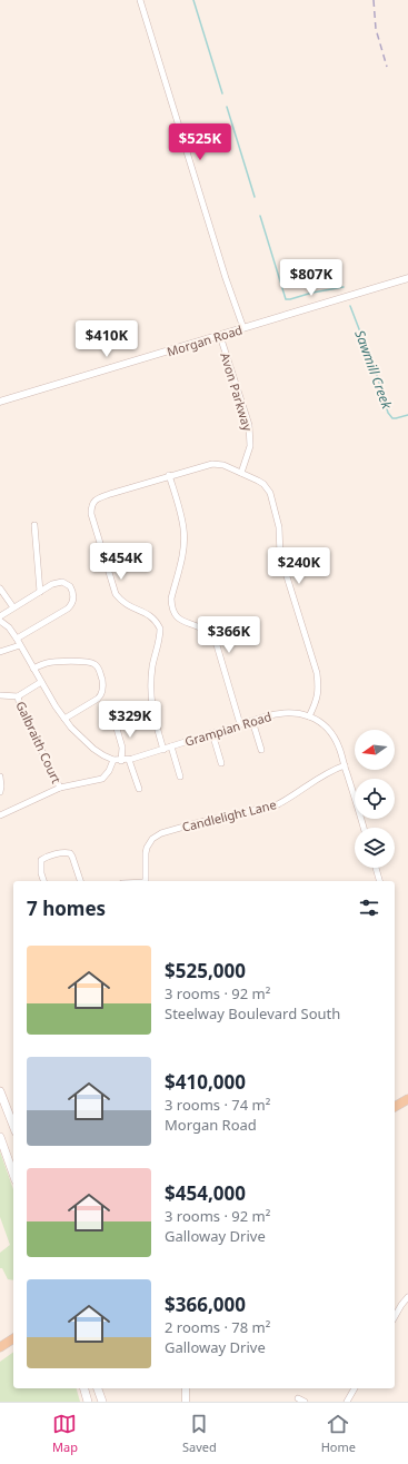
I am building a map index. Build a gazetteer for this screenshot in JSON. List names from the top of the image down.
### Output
{
  "streets": {
    "street": [
      "Morgan Road",
      "Avon Parkway",
      "Grampian Road",
      "Galbraith Court",
      "Candlelight Lane"
    ]
  },
  "crossings": [
    ["Morgan Road", "Avon Parkway"],
    ["Grampian Road", "Candlelight Lane"]
  ],
  "water": ["Sawmill Creek"],
  "north": "left",
  "page": {
    "price": [
      "$525K",
      "$807K",
      "$410K",
      "$454K",
      "$240K",
      "$366K",
      "$329K"
    ],
    "heading": "7 homes",
    "list": [
      {
        "name": "$525,000",
        "note": "3 rooms · 92 m² · Steelway Boulevard South"
      },
      {
        "name": "$410,000",
        "note": "3 rooms · 74 m² · Morgan Road"
      },
      {
        "name": "$454,000",
        "note": "3 rooms · 92 m² · Galloway Drive"
      },
      {
        "name": "$366,000",
        "note": "2 rooms · 78 m² · Galloway Drive"
      }
    ],
    "tabs": ["Map", "Saved", "Home"]
  }
}
